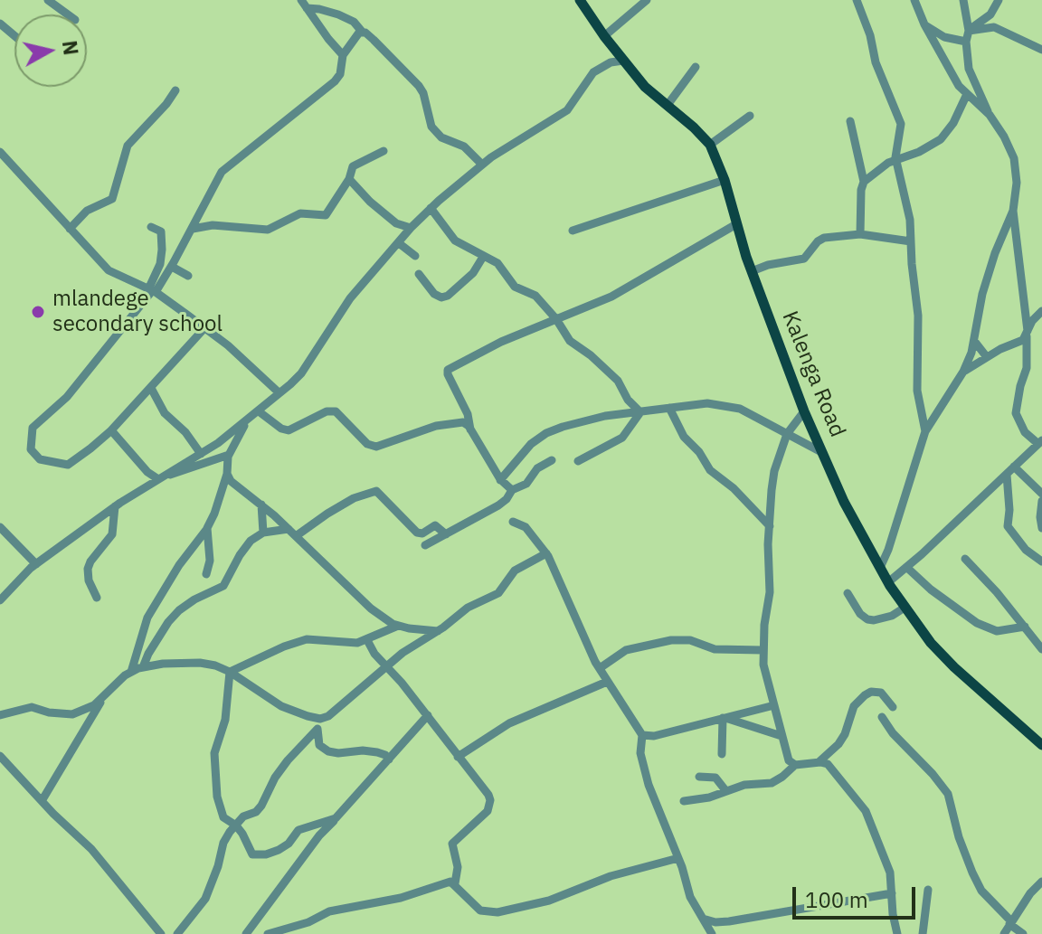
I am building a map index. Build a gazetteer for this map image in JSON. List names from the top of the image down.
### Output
{
  "streets": {
    "main road": ["Kalenga Road"]
  },
  "places": ["mlandege secondary school"],
  "scale_bar": "100 m",
  "north": "right"
}
